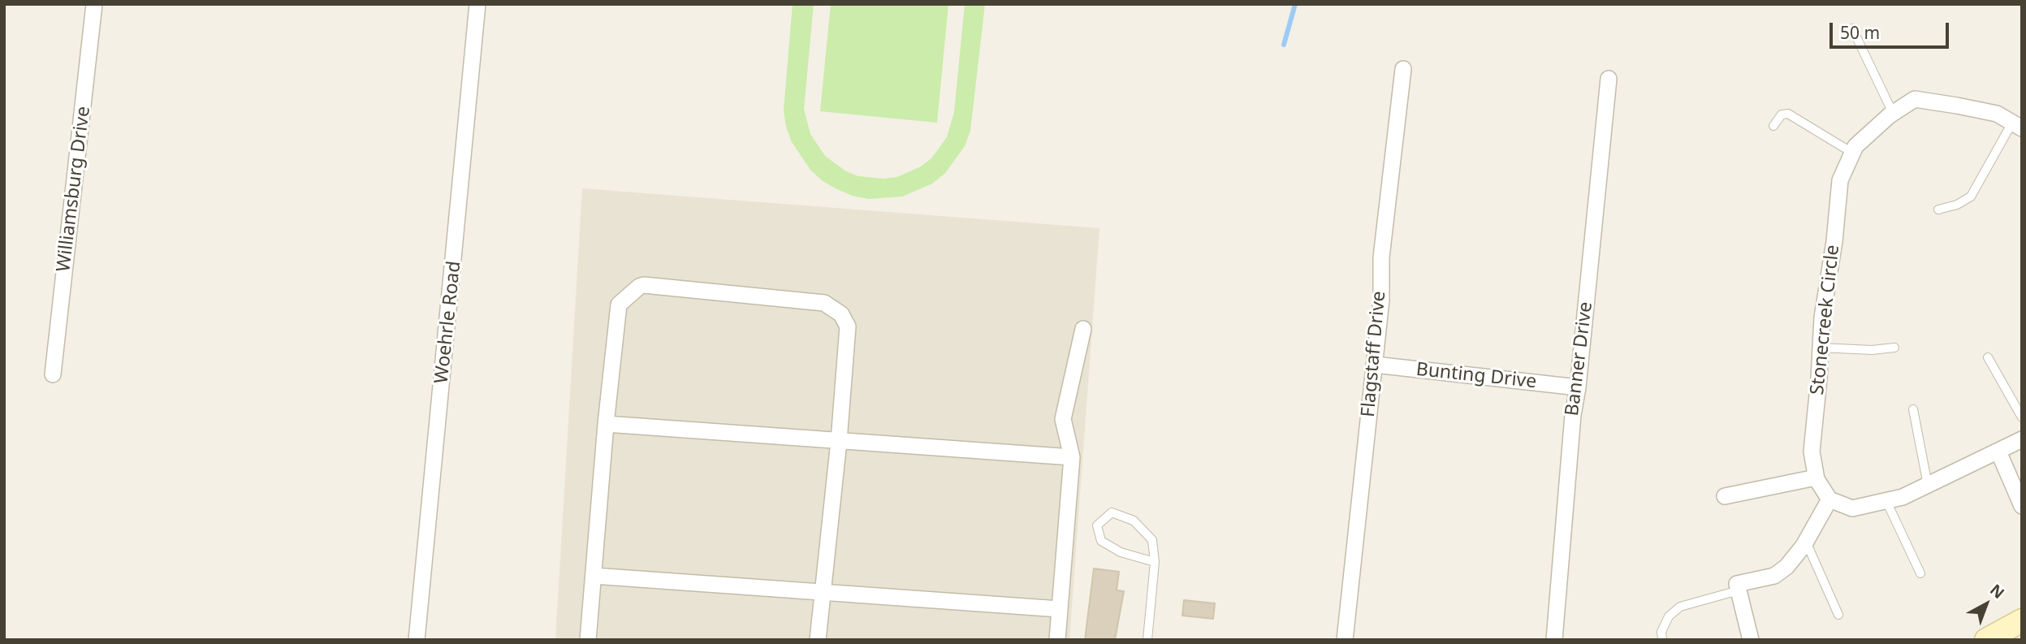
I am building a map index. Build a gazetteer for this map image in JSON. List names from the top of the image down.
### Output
{
  "streets": {
    "street": [
      "Williamsburg Drive",
      "Stonecreek Circle",
      "Woehrle Road",
      "Flagstaff Drive",
      "Banner Drive",
      "Bunting Drive"
    ]
  },
  "crossings": [
    ["Flagstaff Drive", "Bunting Drive"],
    ["Banner Drive", "Bunting Drive"]
  ],
  "scale_bar": "50 m",
  "north": "top right"
}
